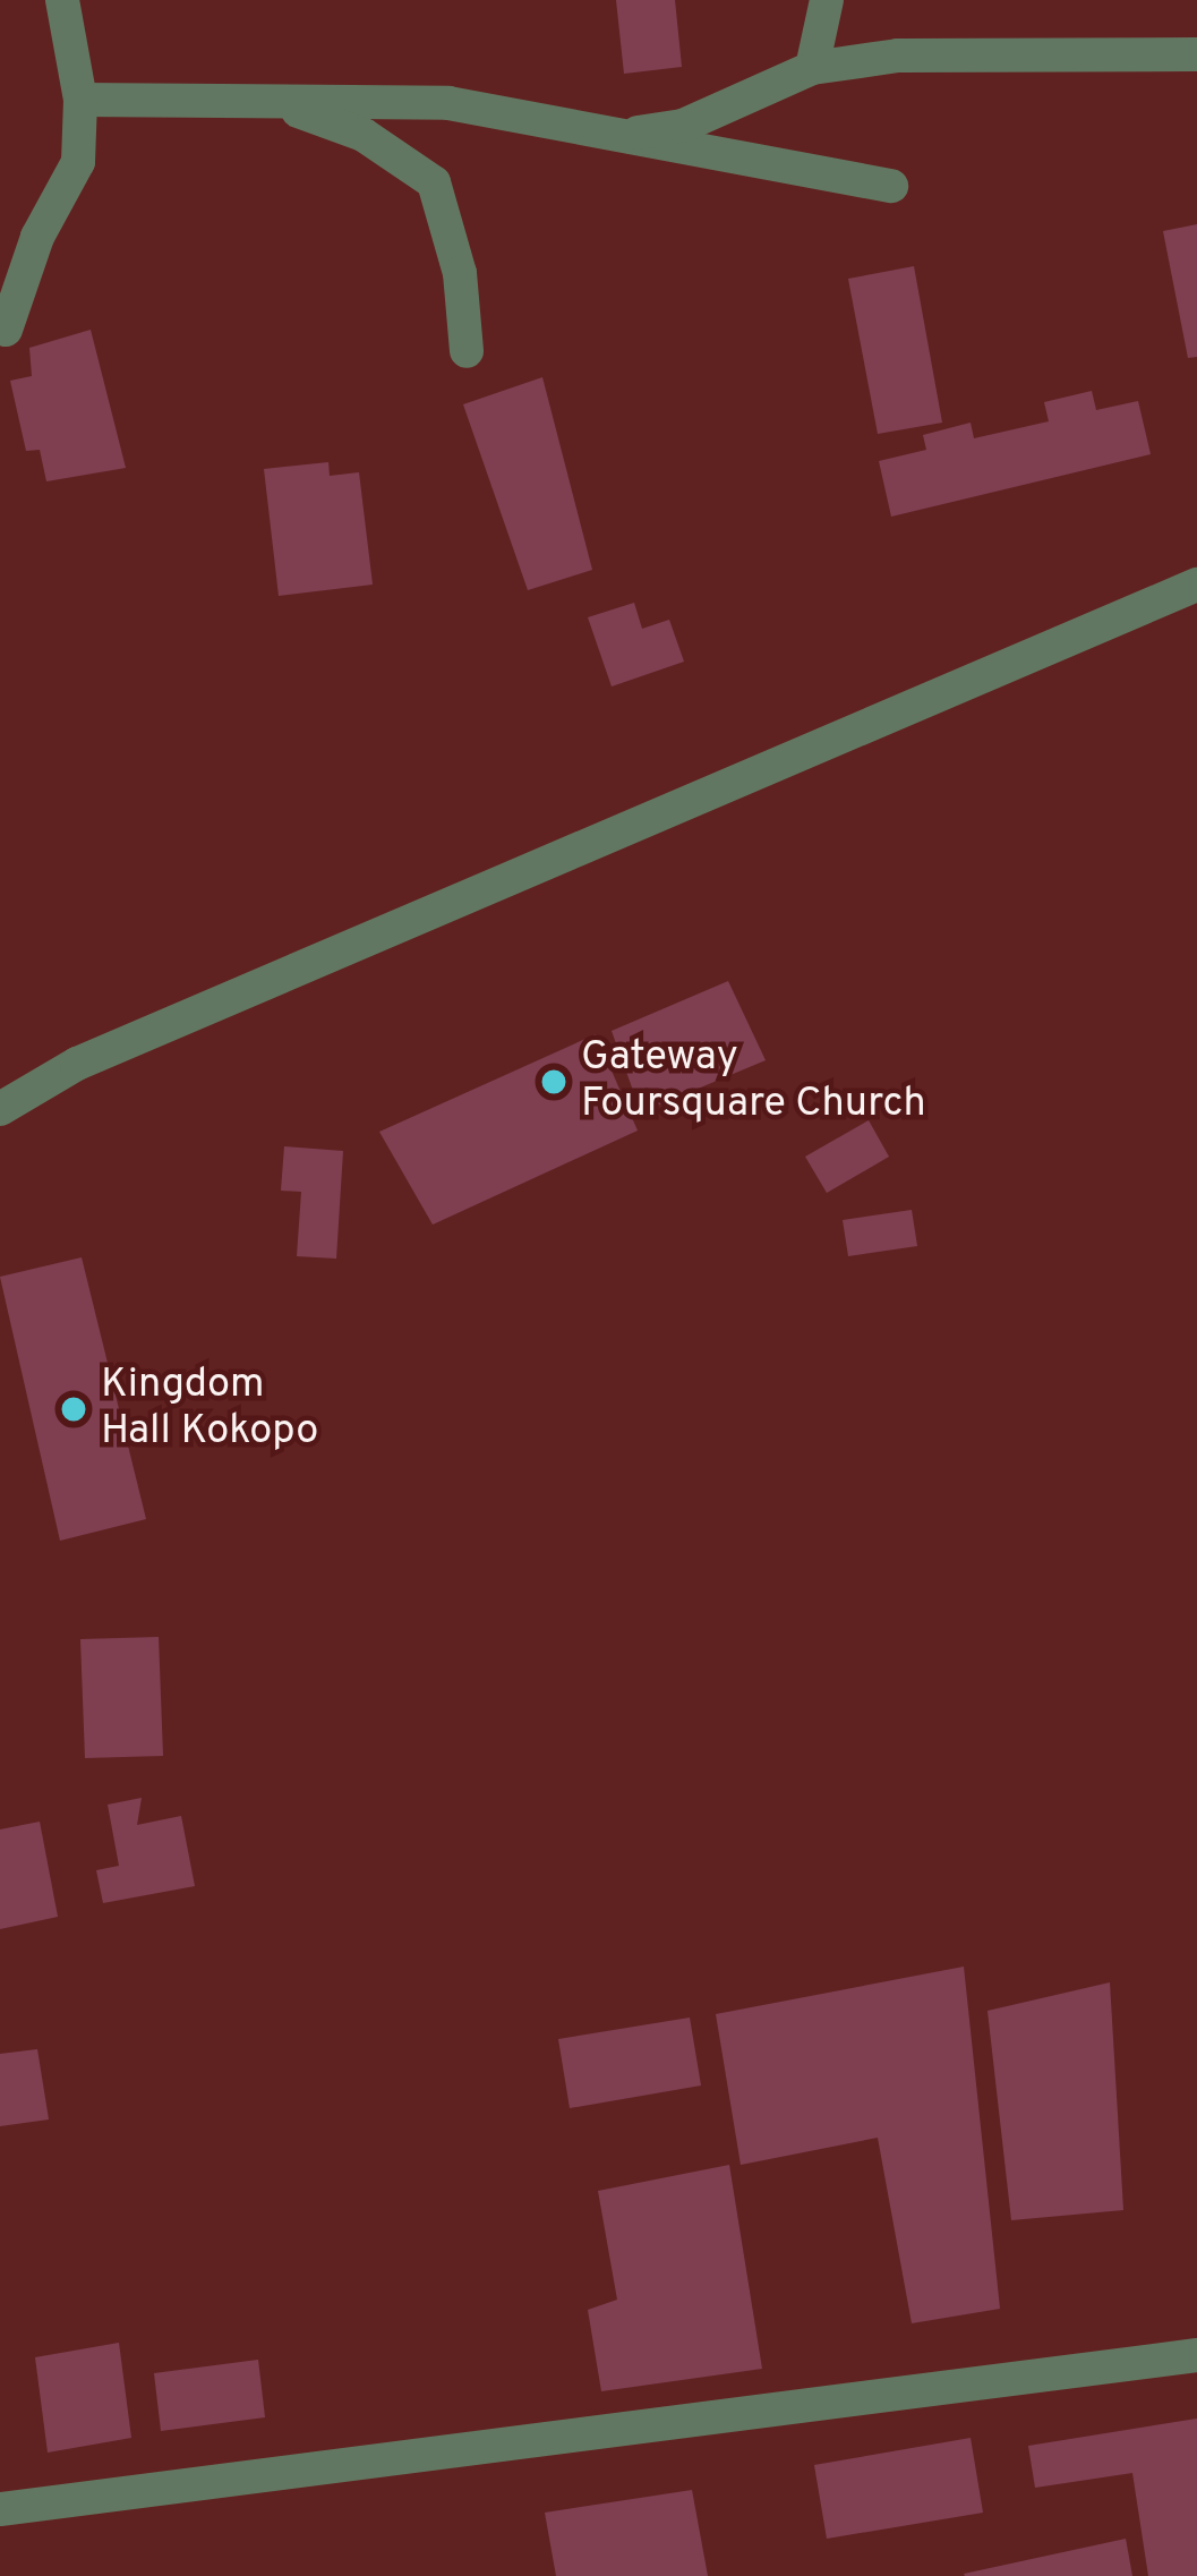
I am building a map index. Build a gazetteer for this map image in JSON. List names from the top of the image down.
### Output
{
  "places": ["Gateway Foursquare Church", "Kingdom Hall Kokopo"]
}
